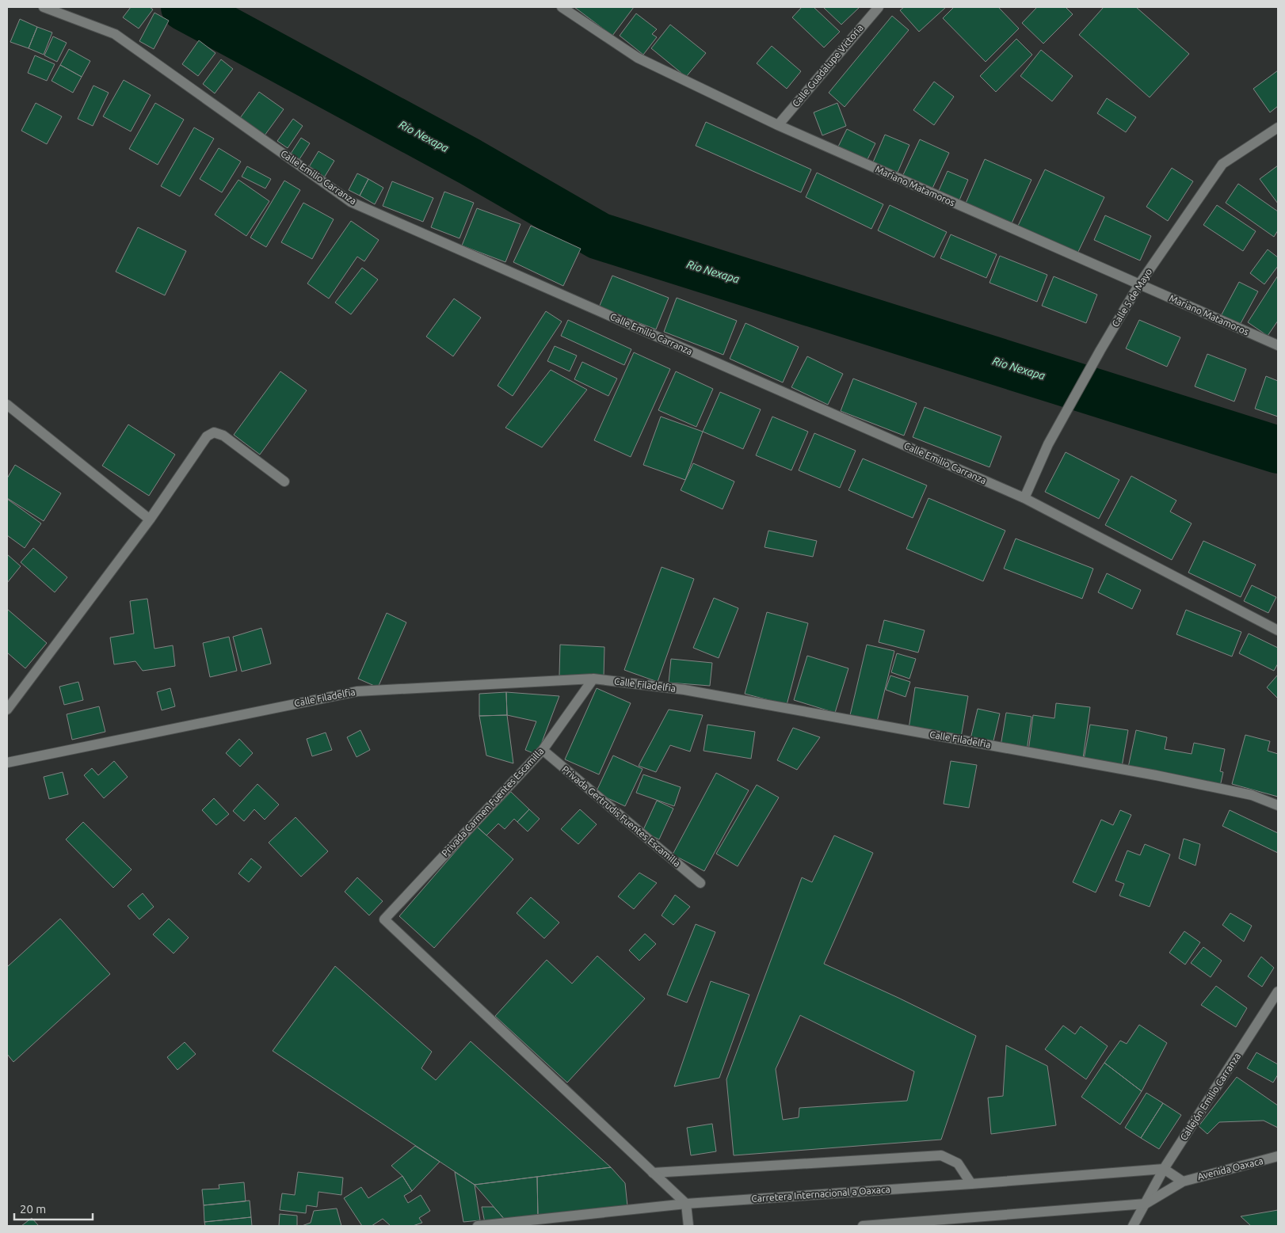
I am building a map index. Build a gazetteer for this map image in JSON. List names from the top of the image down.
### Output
{
  "streets": {
    "street": [
      "Calle Guadalupe Victoria",
      "Calle Emilio Carranza",
      "Mariano Matamoros",
      "Calle 5 de Mayo",
      "Calle Filadelfia",
      "Privada Carmen Fuentes Escamilla",
      "Privada Gertrudis Fuentes Escamilla",
      "Callejón Emilio Carranza",
      "Avenida Oaxaca",
      "Carretera Internacional a Oaxaca"
    ]
  },
  "crossings": [
    ["Calle Guadalupe Victoria", "Mariano Matamoros"],
    ["Calle Emilio Carranza", "Calle 5 de Mayo"],
    ["Mariano Matamoros", "Calle 5 de Mayo"],
    ["Calle Filadelfia", "Privada Carmen Fuentes Escamilla"],
    ["Privada Carmen Fuentes Escamilla", "Privada Gertrudis Fuentes Escamilla"],
    ["Callejón Emilio Carranza", "Avenida Oaxaca"],
    ["Callejón Emilio Carranza", "Carretera Internacional a Oaxaca"]
  ],
  "water": ["Rio Nexapa"],
  "scale_bar": "20 m"
}
